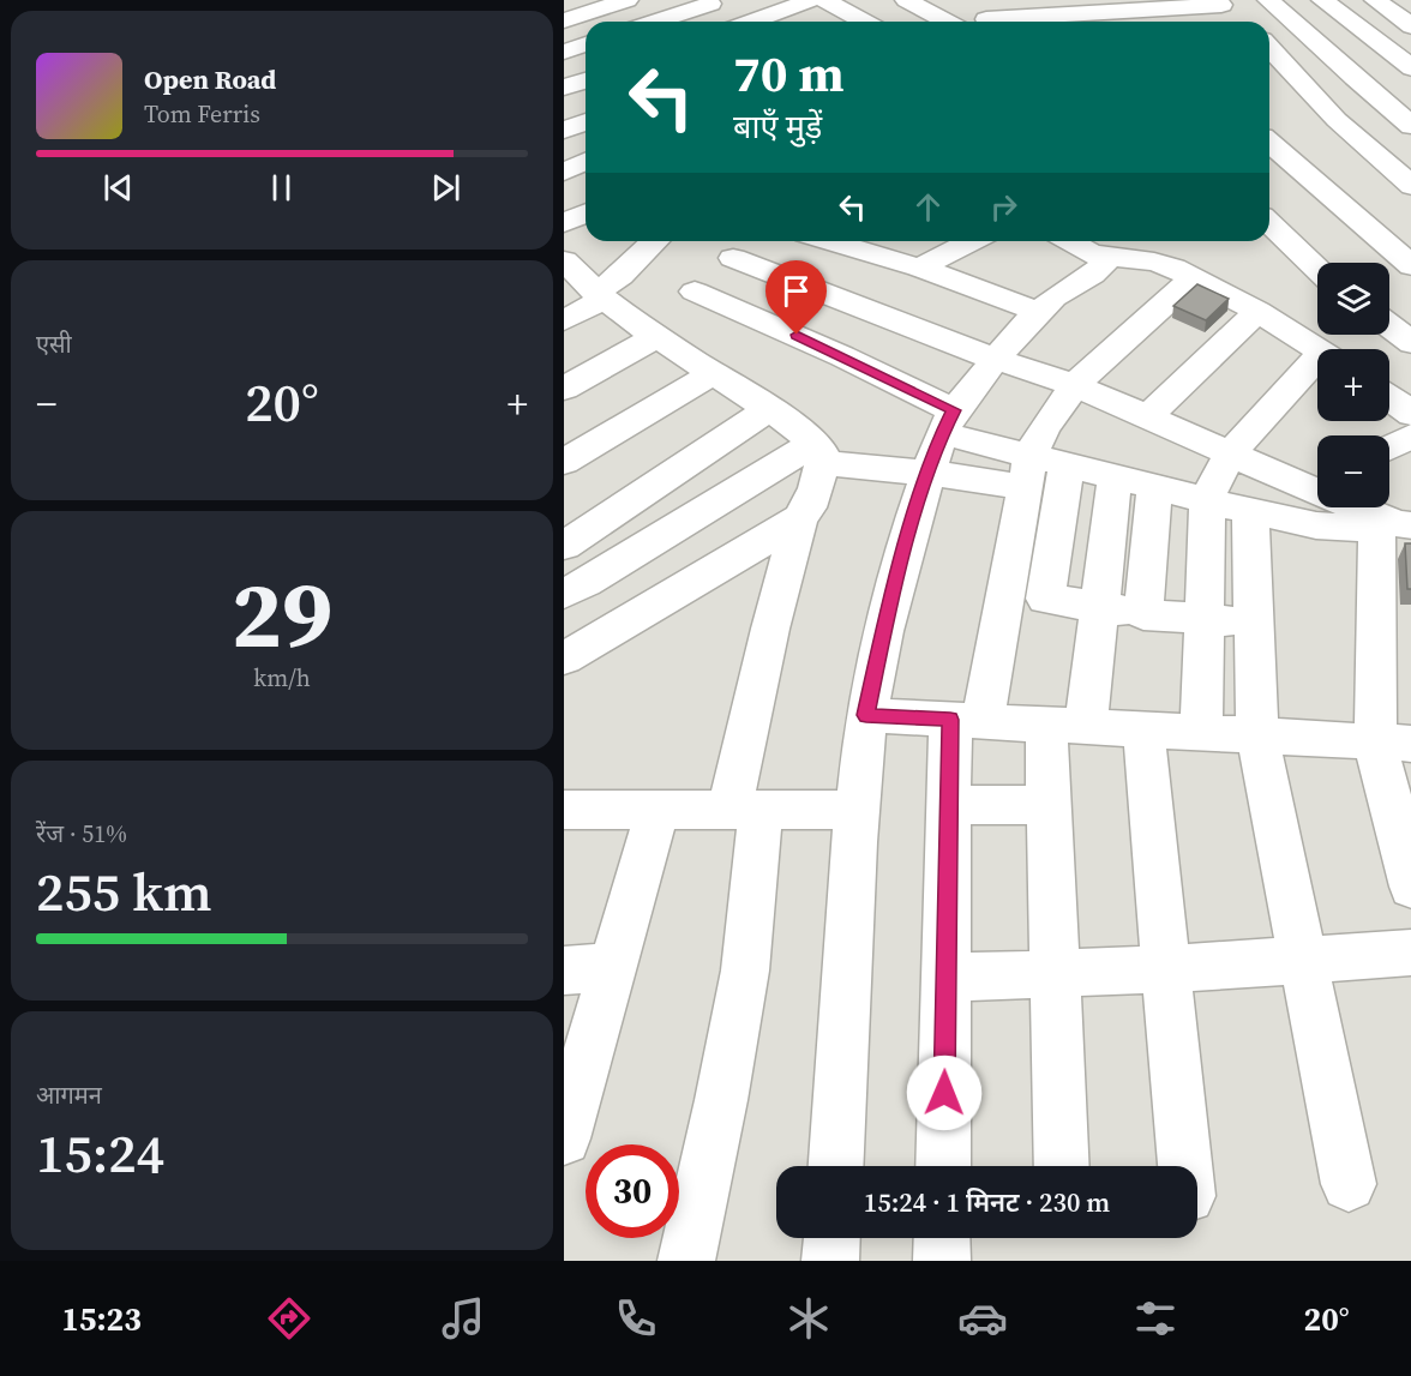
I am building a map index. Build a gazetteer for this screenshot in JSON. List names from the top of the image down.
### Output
{
  "page": {
    "turn": ["70 m", "बाएँ मुड़ें"],
    "song": ["Open Road", "Tom Ferris"],
    "tile": [
      "एसी",
      ["29", "km/h"],
      ["रेंज · 51%", "255 km"],
      ["आगमन", "15:24"]
    ],
    "map_buttons": ["+", "−"],
    "heat": ["−", "20°", "+"],
    "limit": "30",
    "trip": "15:24 · 1 मिनट · 230 m",
    "tabs": ["15:23", "20°"]
  }
}
